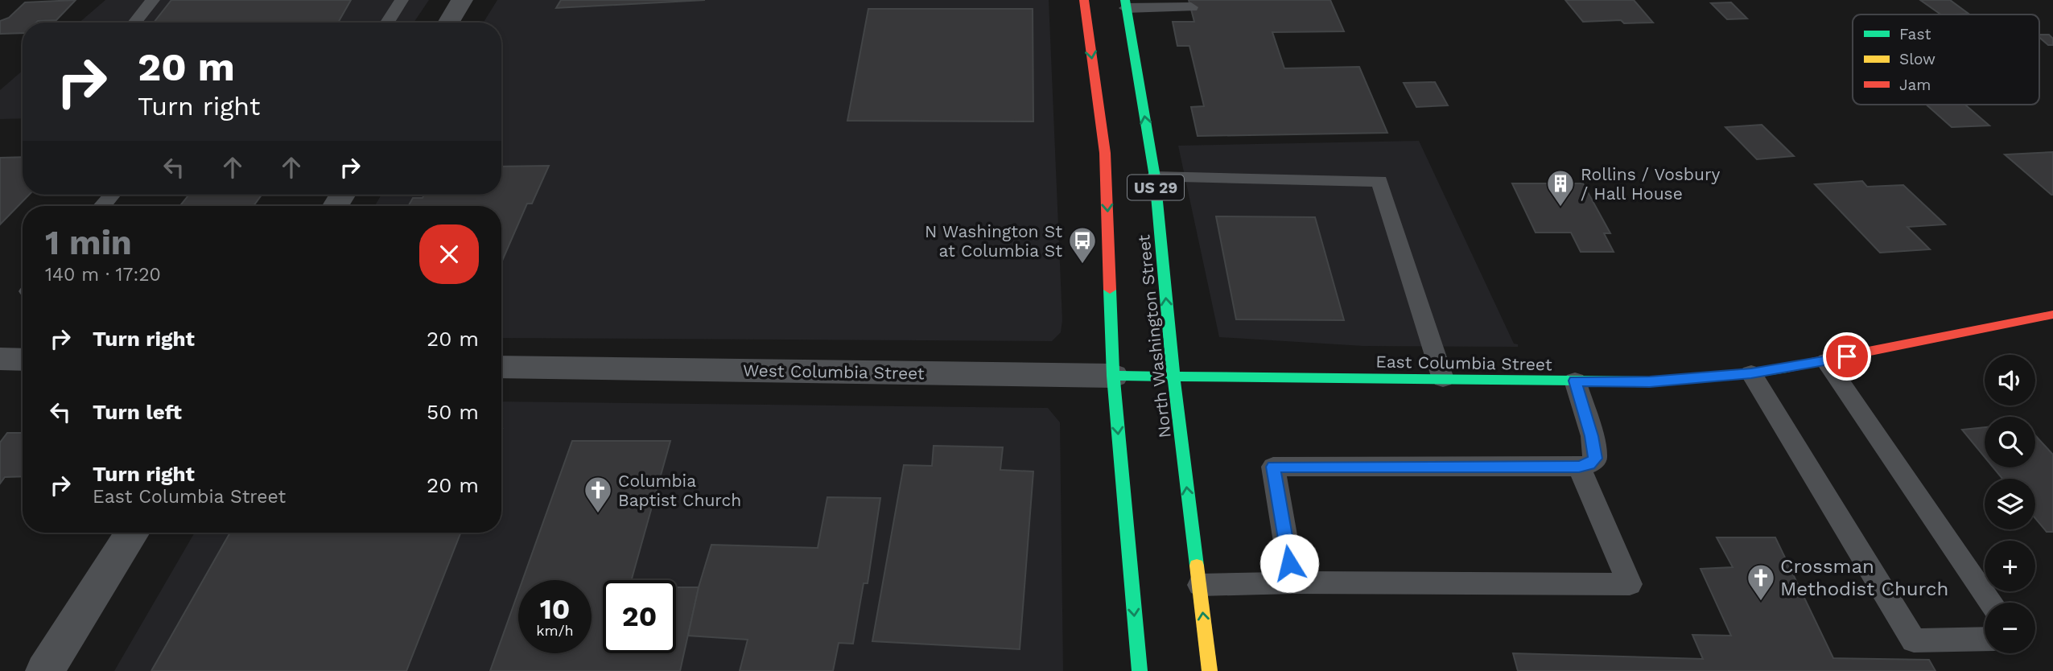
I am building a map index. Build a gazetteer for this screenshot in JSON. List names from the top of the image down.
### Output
{
  "streets": {
    "main road": [
      "US 29",
      "North Washington Street",
      "East Columbia Street",
      "West Columbia Street"
    ]
  },
  "crossings": [
    ["North Washington Street", "East Columbia Street"],
    ["North Washington Street", "West Columbia Street"],
    ["East Columbia Street", "West Columbia Street"]
  ],
  "places": {
    "building": ["Rollins / Vosbury / Hall House"],
    "bus stop": ["N Washington St at Columbia St"],
    "church": ["Columbia Baptist Church", "Crossman Methodist Church"]
  },
  "legend": ["Fast", "Slow", "Jam"],
  "page": {
    "turn": ["20 m", "Turn right"],
    "heading": ["1 min", "140 m · 17:20"],
    "list": [
      {
        "name": "Turn right",
        "value": "20 m"
      },
      {
        "name": "Turn left",
        "value": "50 m"
      },
      {
        "name": "Turn right",
        "note": "East Columbia Street",
        "value": "20 m"
      }
    ],
    "map_buttons": ["+", "−"],
    "speed": "10 km/h",
    "limit": "20"
  }
}
